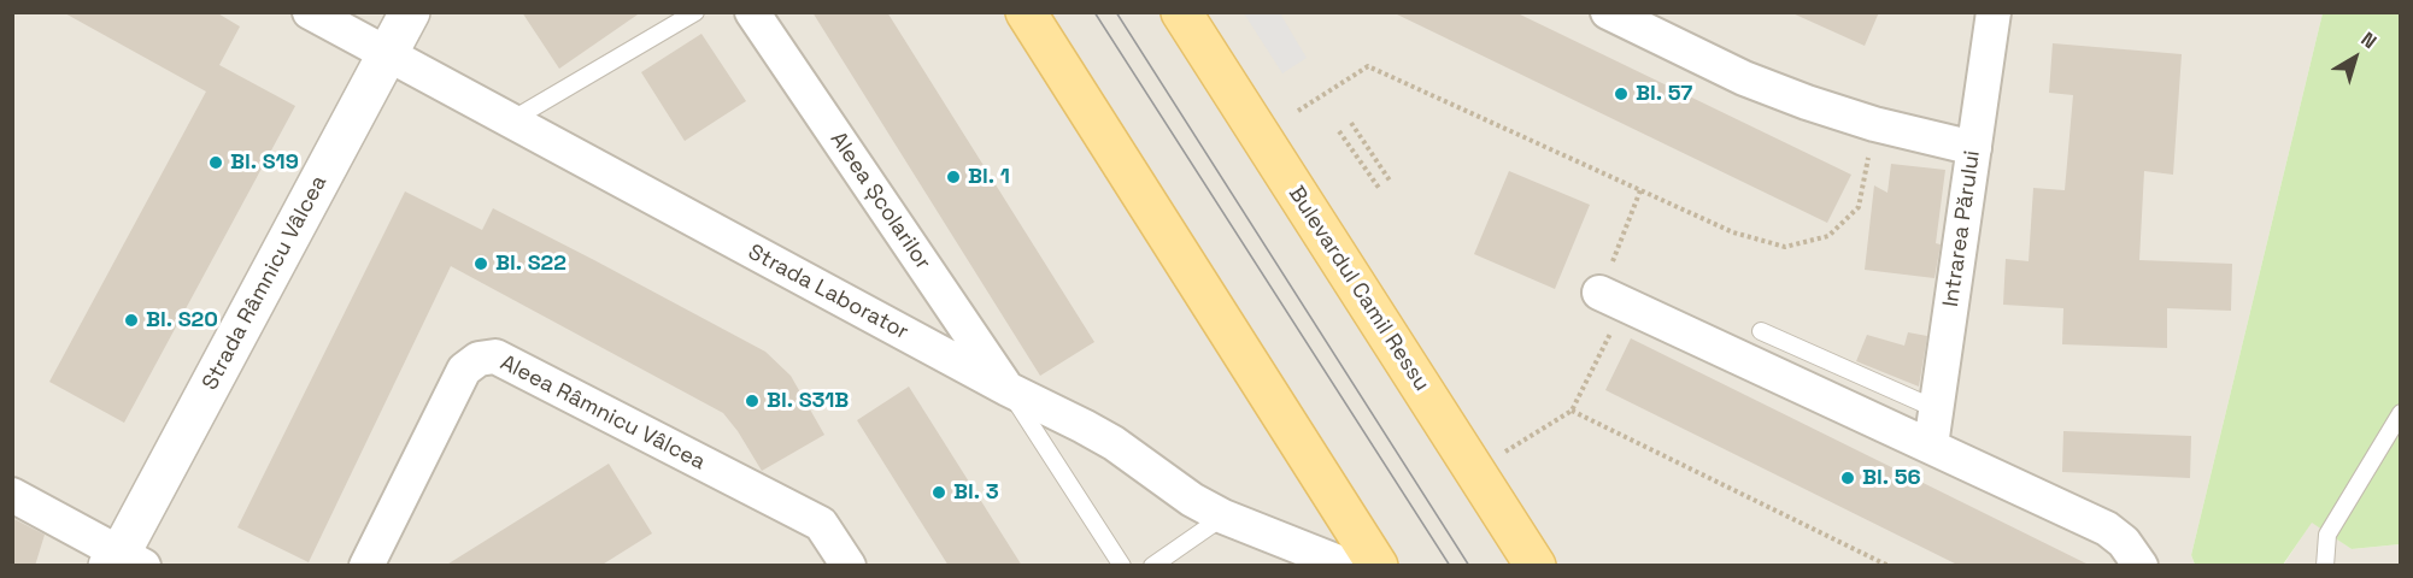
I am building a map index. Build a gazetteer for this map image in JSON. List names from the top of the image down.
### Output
{
  "streets": {
    "main road": ["Bulevardul Camil Ressu"],
    "street": [
      "Aleea Școlarilor",
      "Intrarea Părului",
      "Strada Râmnicu Vâlcea",
      "Strada Laborator",
      "Aleea Râmnicu Vâlcea"
    ]
  },
  "crossings": [
    ["Aleea Școlarilor", "Strada Laborator"],
    ["Strada Râmnicu Vâlcea", "Strada Laborator"]
  ],
  "places": [
    "Bl. 57",
    "Bl. S19",
    "Bl. 1",
    "Bl. S22",
    "Bl. S20",
    "Bl. S31B",
    "Bl. 56",
    "Bl. 3"
  ],
  "north": "top right"
}
